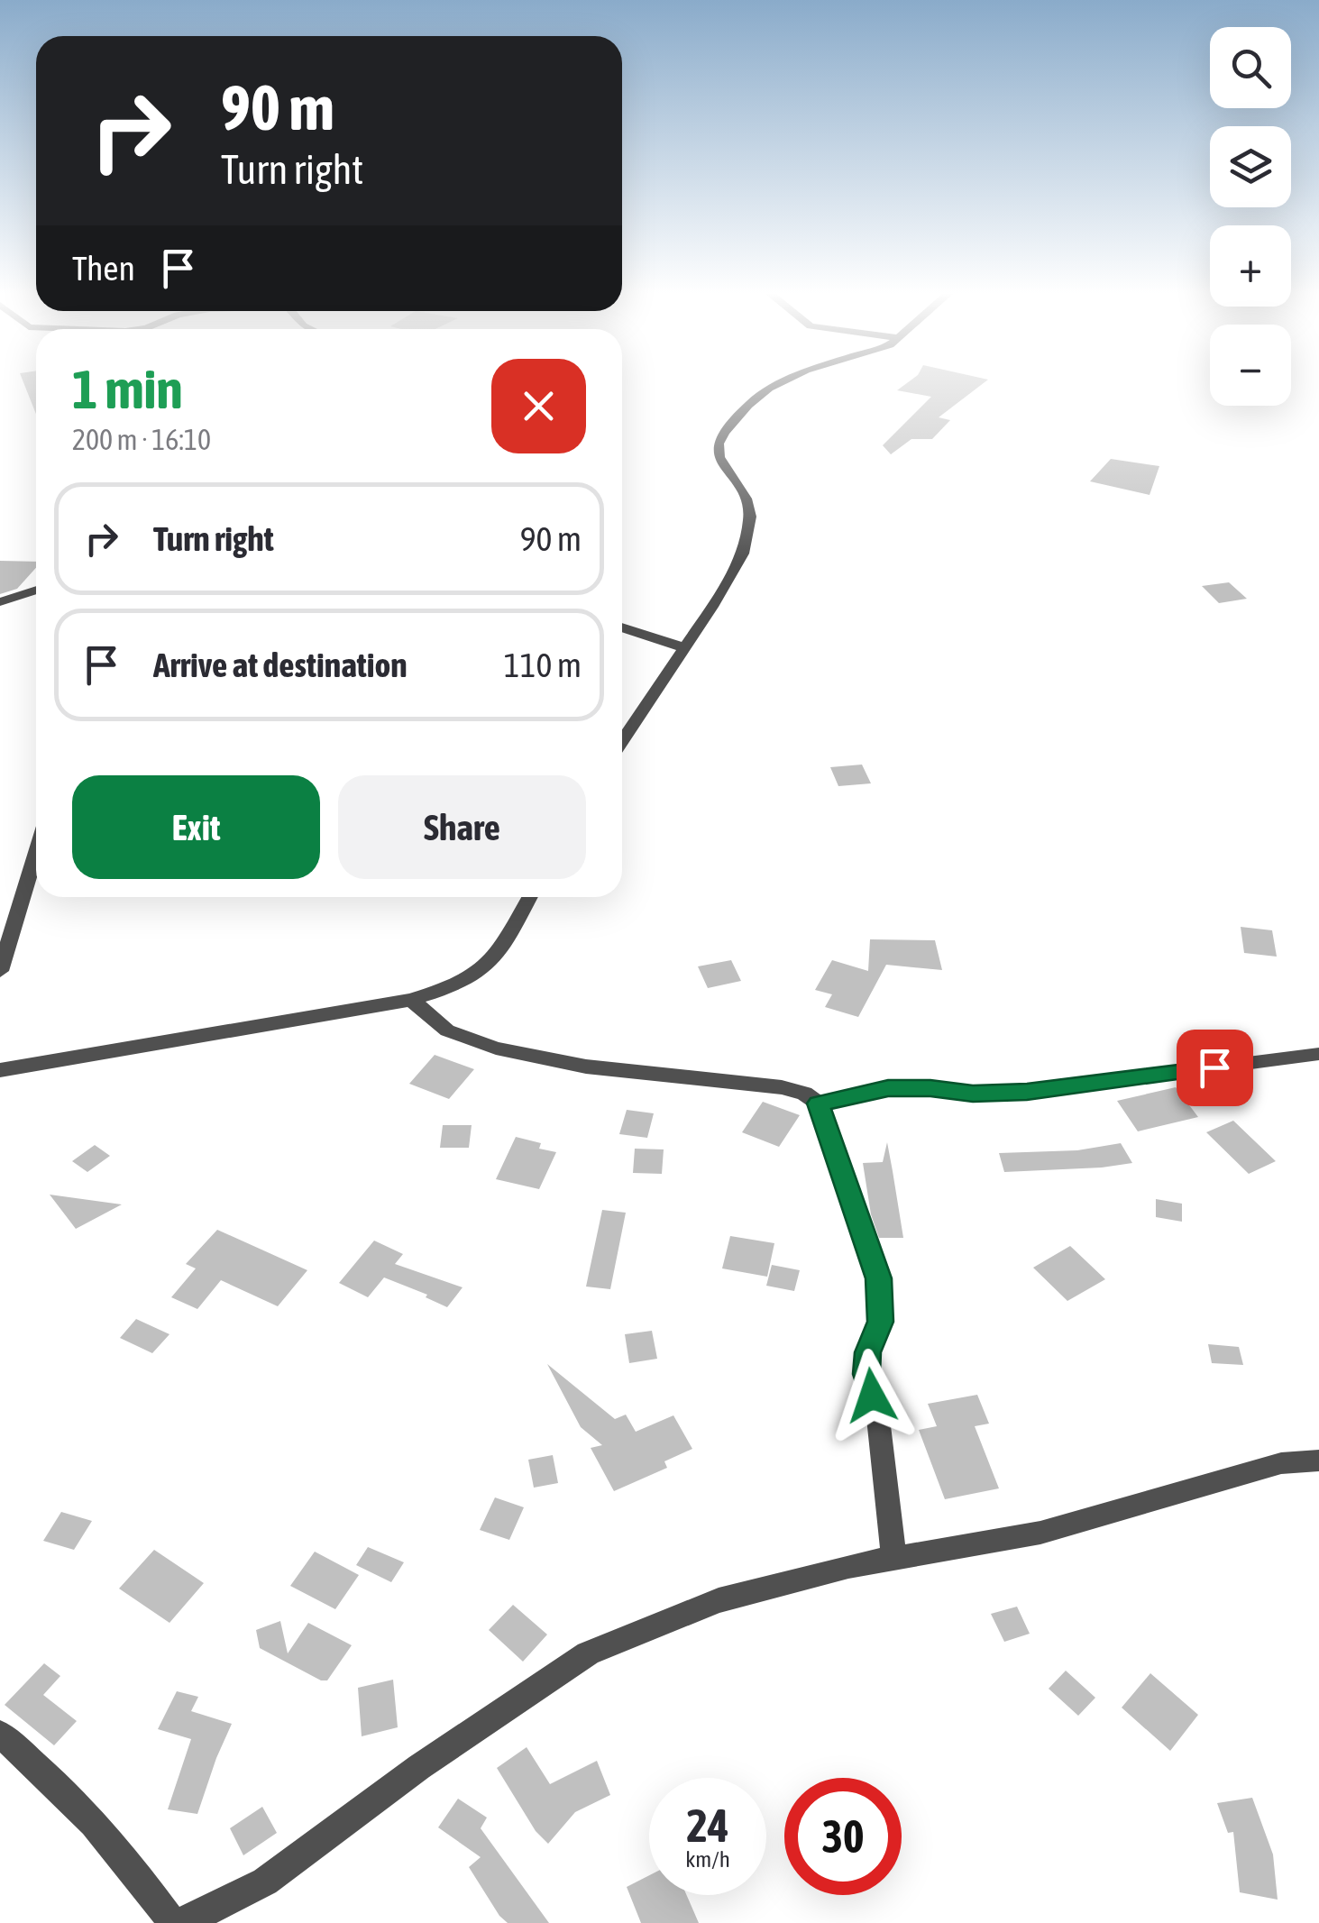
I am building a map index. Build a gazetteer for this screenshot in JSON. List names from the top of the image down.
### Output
{
  "page": {
    "map_buttons": ["+", "−"],
    "turn": ["90 m", "Turn right"],
    "then": "Then",
    "heading": ["1 min", "200 m · 16:10"],
    "list": [
      {
        "name": "Turn right",
        "value": "90 m"
      },
      {
        "name": "Arrive at destination",
        "value": "110 m"
      }
    ],
    "buttons": ["Exit", "Share"],
    "speed": "24 km/h",
    "limit": "30"
  }
}
